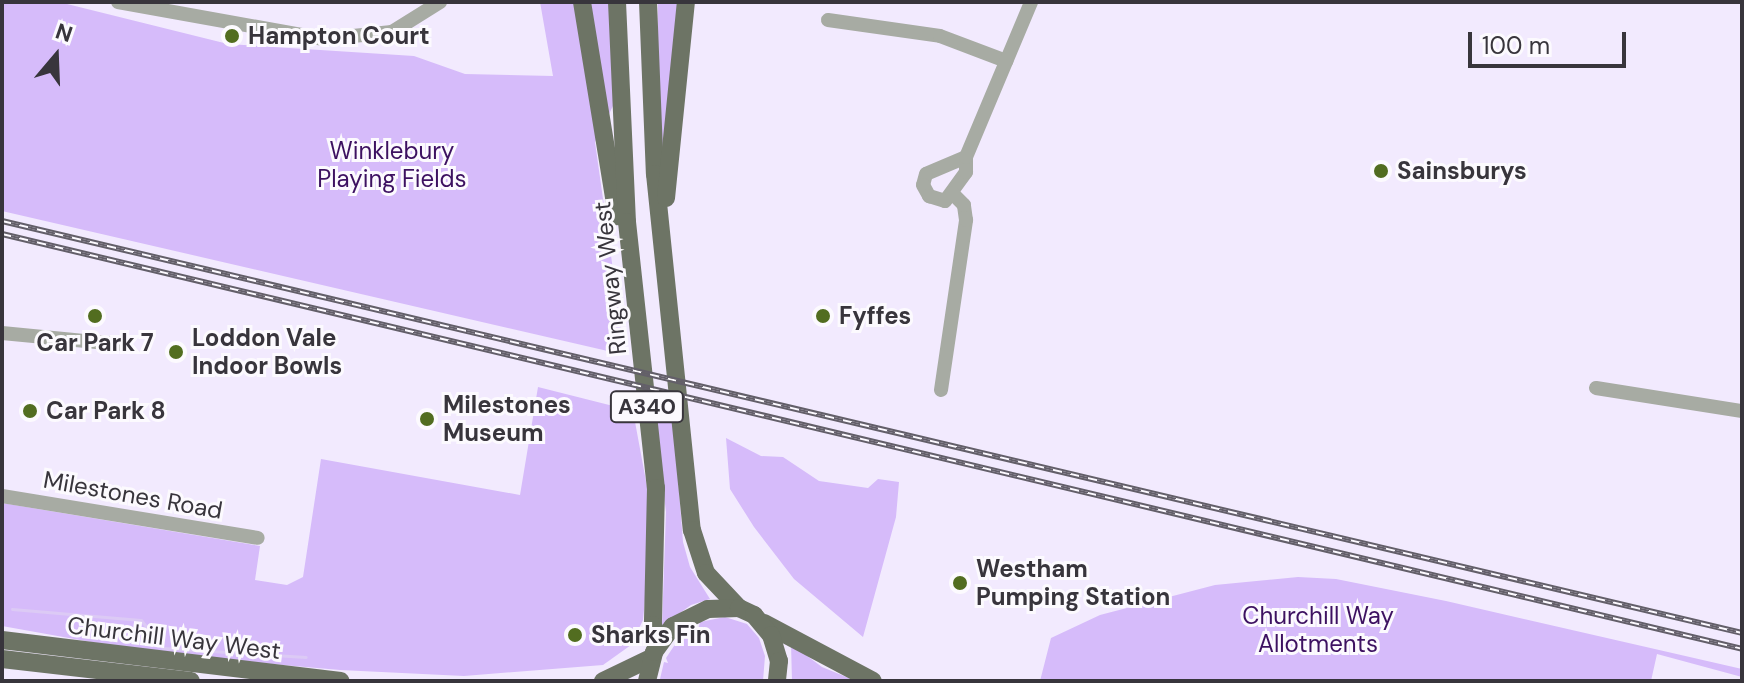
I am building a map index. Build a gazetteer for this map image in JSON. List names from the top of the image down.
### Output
{
  "streets": {
    "main road": ["Ringway West", "A340", "Churchill Way West"],
    "street": ["Milestones Road"]
  },
  "parks": ["Winklebury Playing Fields", "Churchill Way Allotments"],
  "places": [
    "Hampton Court",
    "Sainsburys",
    "Car Park 7",
    "Fyffes",
    "Loddon Vale Indoor Bowls",
    "Car Park 8",
    "Milestones Museum",
    "Westham Pumping Station",
    "Sharks Fin"
  ],
  "scale_bar": "100 m",
  "north": "top"
}
